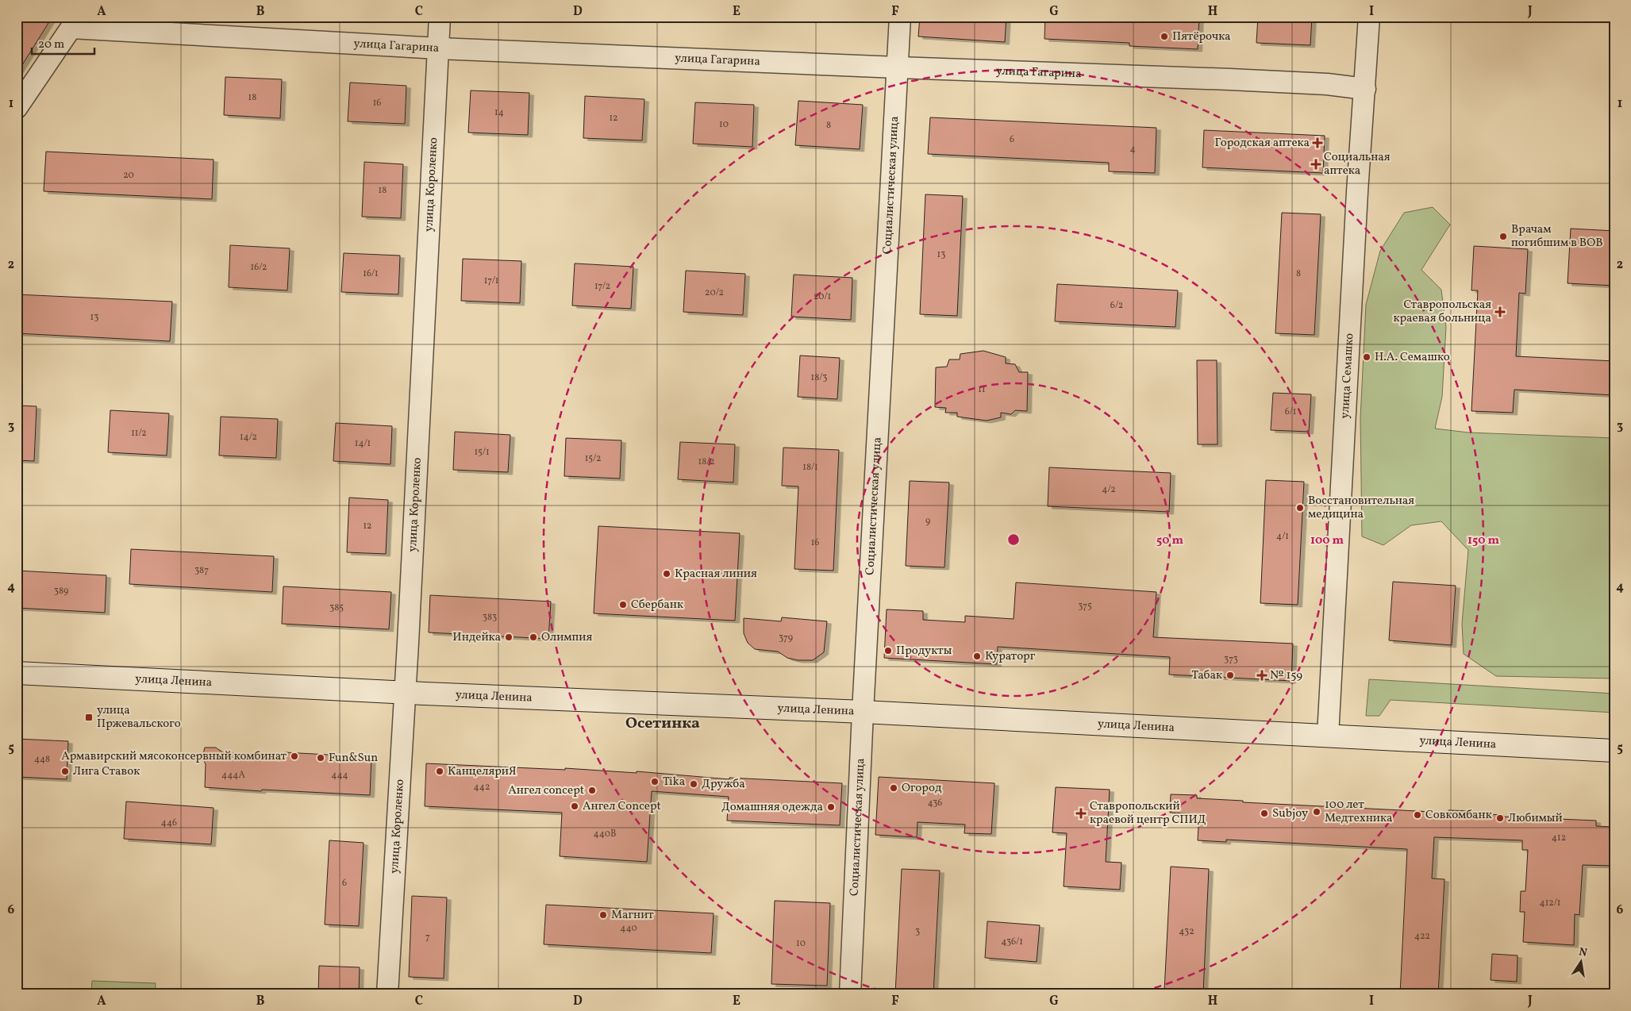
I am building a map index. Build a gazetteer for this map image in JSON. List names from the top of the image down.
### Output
{
  "streets": {
    "main road": ["улица Ленина"],
    "street": [
      "улица Гагарина",
      "улица Короленко",
      "Социалистическая улица",
      "улица Семашко"
    ]
  },
  "crossings": [
    ["улица Гагарина", "улица Короленко"],
    ["улица Гагарина", "Социалистическая улица"],
    ["улица Гагарина", "улица Семашко"],
    ["улица Короленко", "улица Ленина"],
    ["Социалистическая улица", "улица Ленина"],
    ["улица Семашко", "улица Ленина"]
  ],
  "districts": ["Осетинка"],
  "places": {
    "other": [
      "Пятёрочка",
      "Врачам погибшим в ВОВ",
      "Н.А. Семашко",
      "Восстановительная медицина",
      "Красная линия",
      "Сбербанк",
      "Индейка",
      "Олимпия",
      "Продукты",
      "Кураторг",
      "Табак",
      "Армавирский мясоконсервный комбинат",
      "Fun&Sun",
      "Лига Ставок",
      "КанцеляриЯ",
      "Tika",
      "Дружба",
      "Огород",
      "Ангел concept",
      "Ангел Concept",
      "Домашняя одежда",
      "100 лет Медтехника",
      "Subjoy",
      "Совкомбанк",
      "Любимый",
      "Магнит"
    ],
    "health": [
      "Городская аптека",
      "Социальная аптека",
      "Ставропольская краевая больница",
      "№ 159",
      "Ставропольский краевой центр СПИД"
    ],
    "transit": ["улица Пржевальского"]
  },
  "house_numbers": [
    "18",
    "16",
    "14",
    "12",
    "10",
    "8",
    "6",
    "4",
    "20",
    "18",
    "13",
    "16/2",
    "16/1",
    "8",
    "17/1",
    "17/2",
    "20/2",
    "20/1",
    "6/2",
    "13",
    "18/3",
    "11",
    "6/1",
    "11/2",
    "14/2",
    "14/1",
    "15/1",
    "15/2",
    "18/2",
    "18/1",
    "4/2",
    "9",
    "12",
    "4/1",
    "16",
    "387",
    "389",
    "375",
    "385",
    "383",
    "379",
    "373",
    "448",
    "444А",
    "444",
    "442",
    "436",
    "446",
    "440В",
    "412",
    "6",
    "412/1",
    "440",
    "3",
    "432",
    "422",
    "7",
    "436/1",
    "10"
  ],
  "scale_bar": "20 m",
  "north": "top",
  "grid": {
    "columns": [
      "A",
      "B",
      "C",
      "D",
      "E",
      "F",
      "G",
      "H",
      "I",
      "J"
    ],
    "rows": [
      "1",
      "2",
      "3",
      "4",
      "5",
      "6"
    ]
  },
  "rings": ["50 m", "100 m", "150 m"]
}
